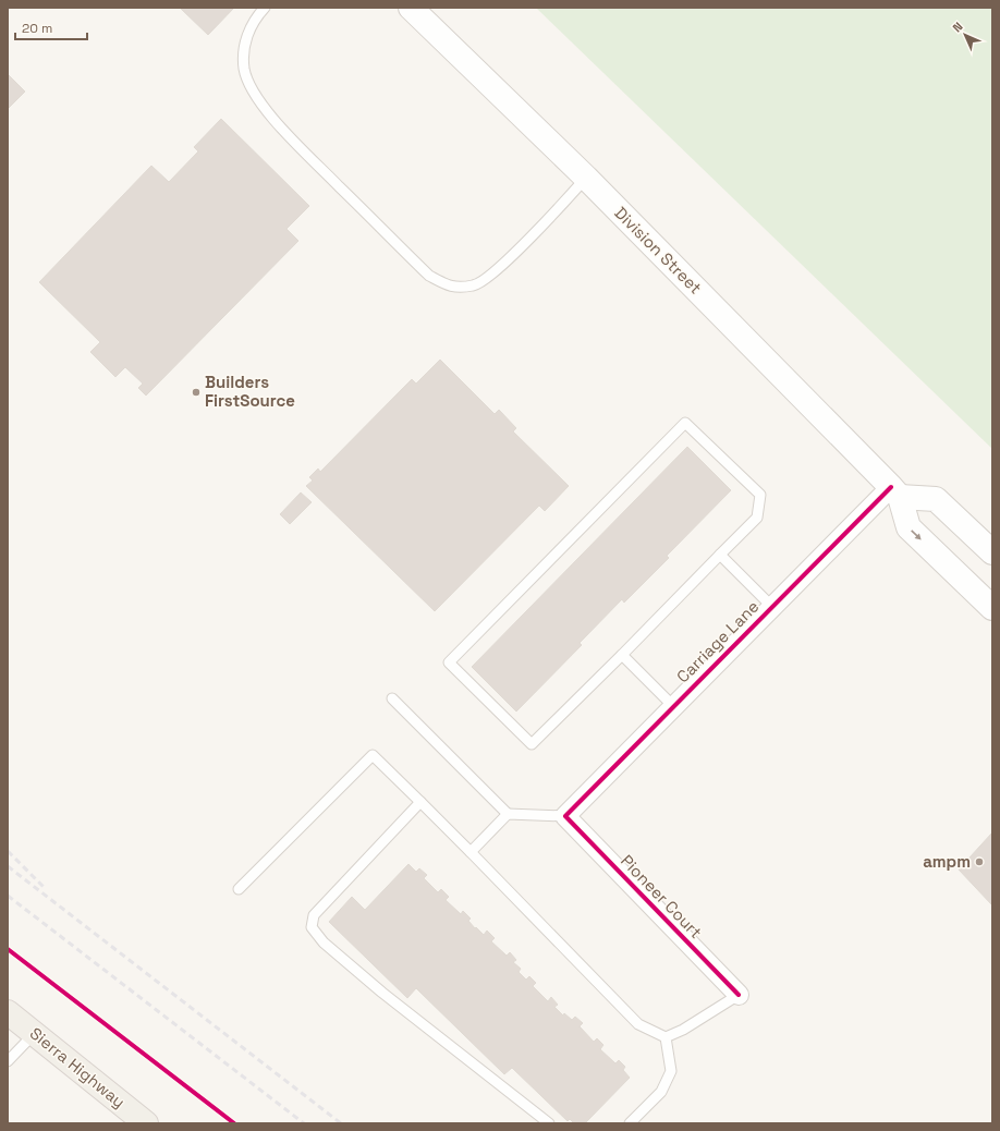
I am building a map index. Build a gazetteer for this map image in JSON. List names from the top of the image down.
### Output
{
  "streets": {
    "main road": ["Division Street", "Sierra Highway"],
    "street": ["Carriage Lane", "Pioneer Court"]
  },
  "crossings": [
    ["Division Street", "Carriage Lane"],
    ["Carriage Lane", "Pioneer Court"]
  ],
  "places": ["Builders FirstSource", "ampm"],
  "scale_bar": "20 m",
  "north": "top left"
}
